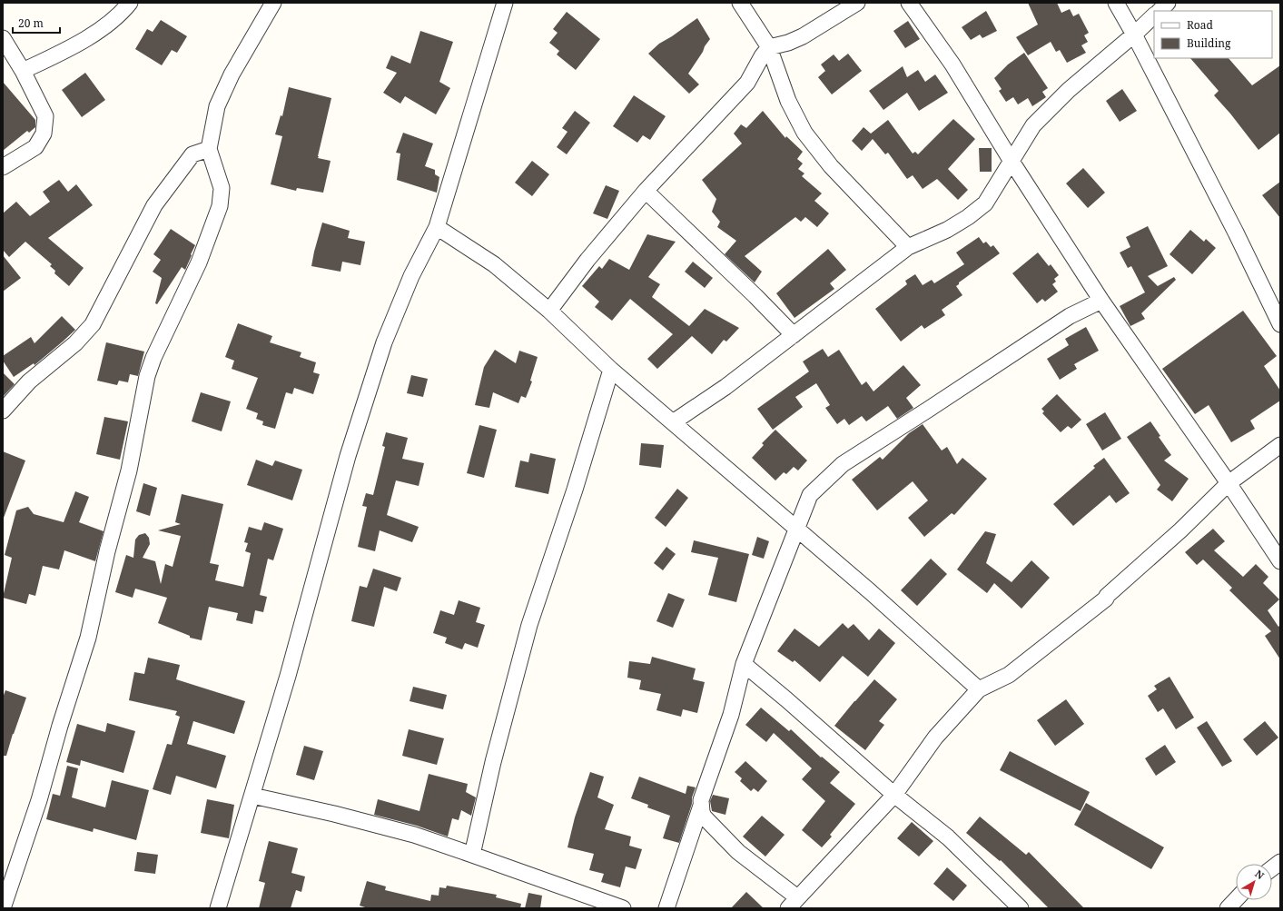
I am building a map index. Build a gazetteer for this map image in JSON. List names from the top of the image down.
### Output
{
  "legend": ["Road", "Building"],
  "scale_bar": "20 m",
  "north": "top right"
}
